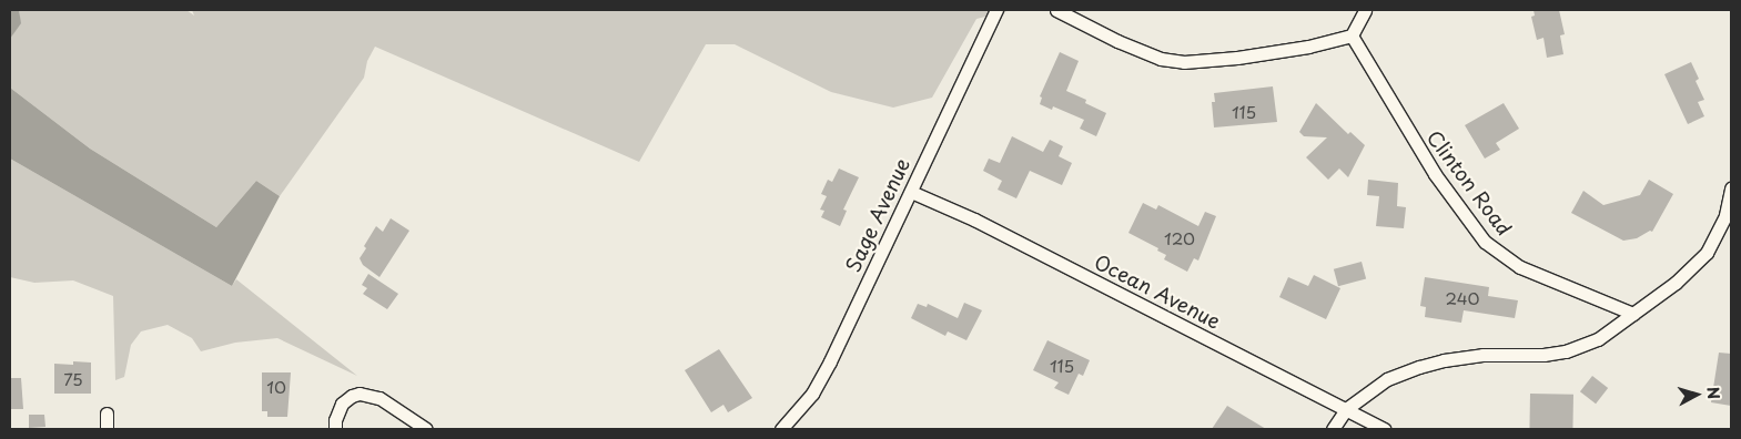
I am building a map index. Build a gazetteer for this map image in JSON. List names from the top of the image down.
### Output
{
  "streets": {
    "street": ["Clinton Road", "Sage Avenue", "Ocean Avenue"]
  },
  "crossings": [
    ["Sage Avenue", "Ocean Avenue"]
  ],
  "house_numbers": [
    "115",
    "120",
    "240",
    "115",
    "75",
    "10"
  ],
  "north": "right"
}
